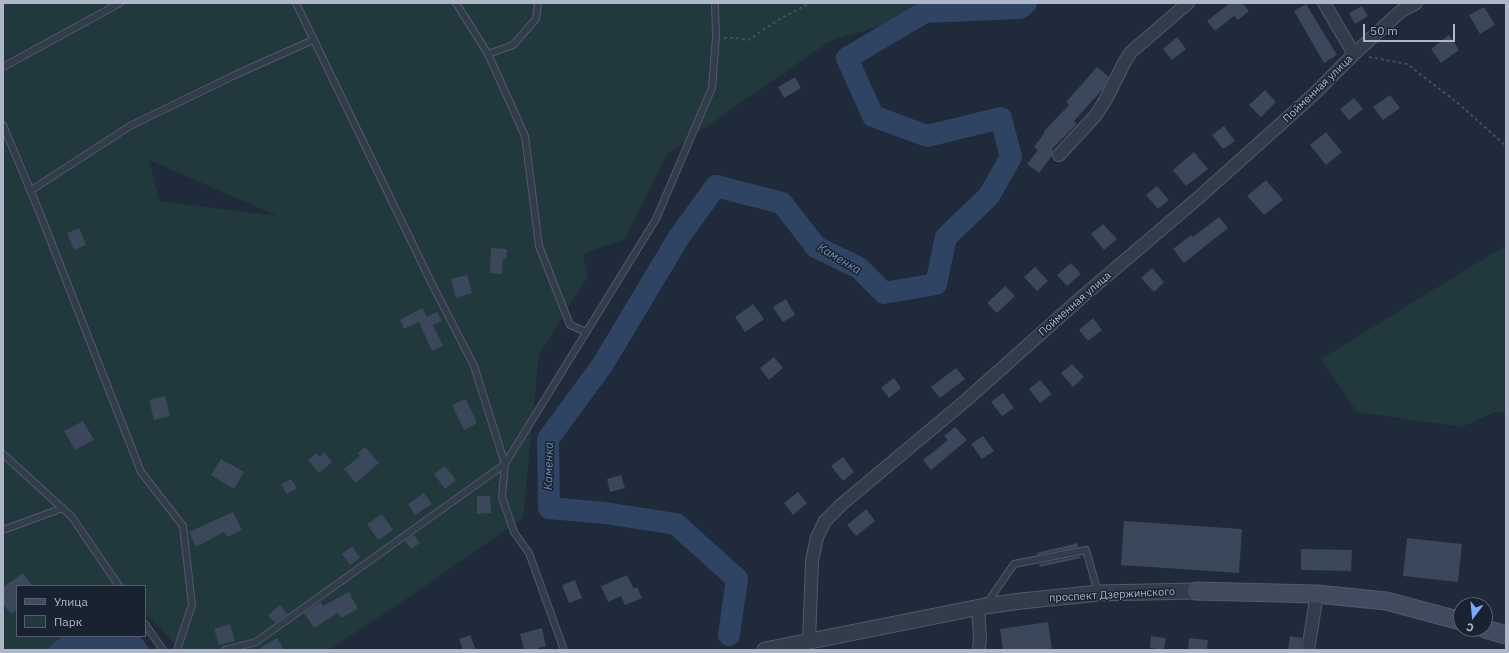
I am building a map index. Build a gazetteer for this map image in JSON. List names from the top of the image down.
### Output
{
  "streets": {
    "main road": ["проспект Дзержинского"],
    "street": ["Пойменная улица"]
  },
  "crossings": [
    ["Пойменная улица", "проспект Дзержинского"]
  ],
  "water": ["Каменка"],
  "legend": ["Улица", "Парк"],
  "scale_bar": "50 m",
  "north": "bottom"
}
